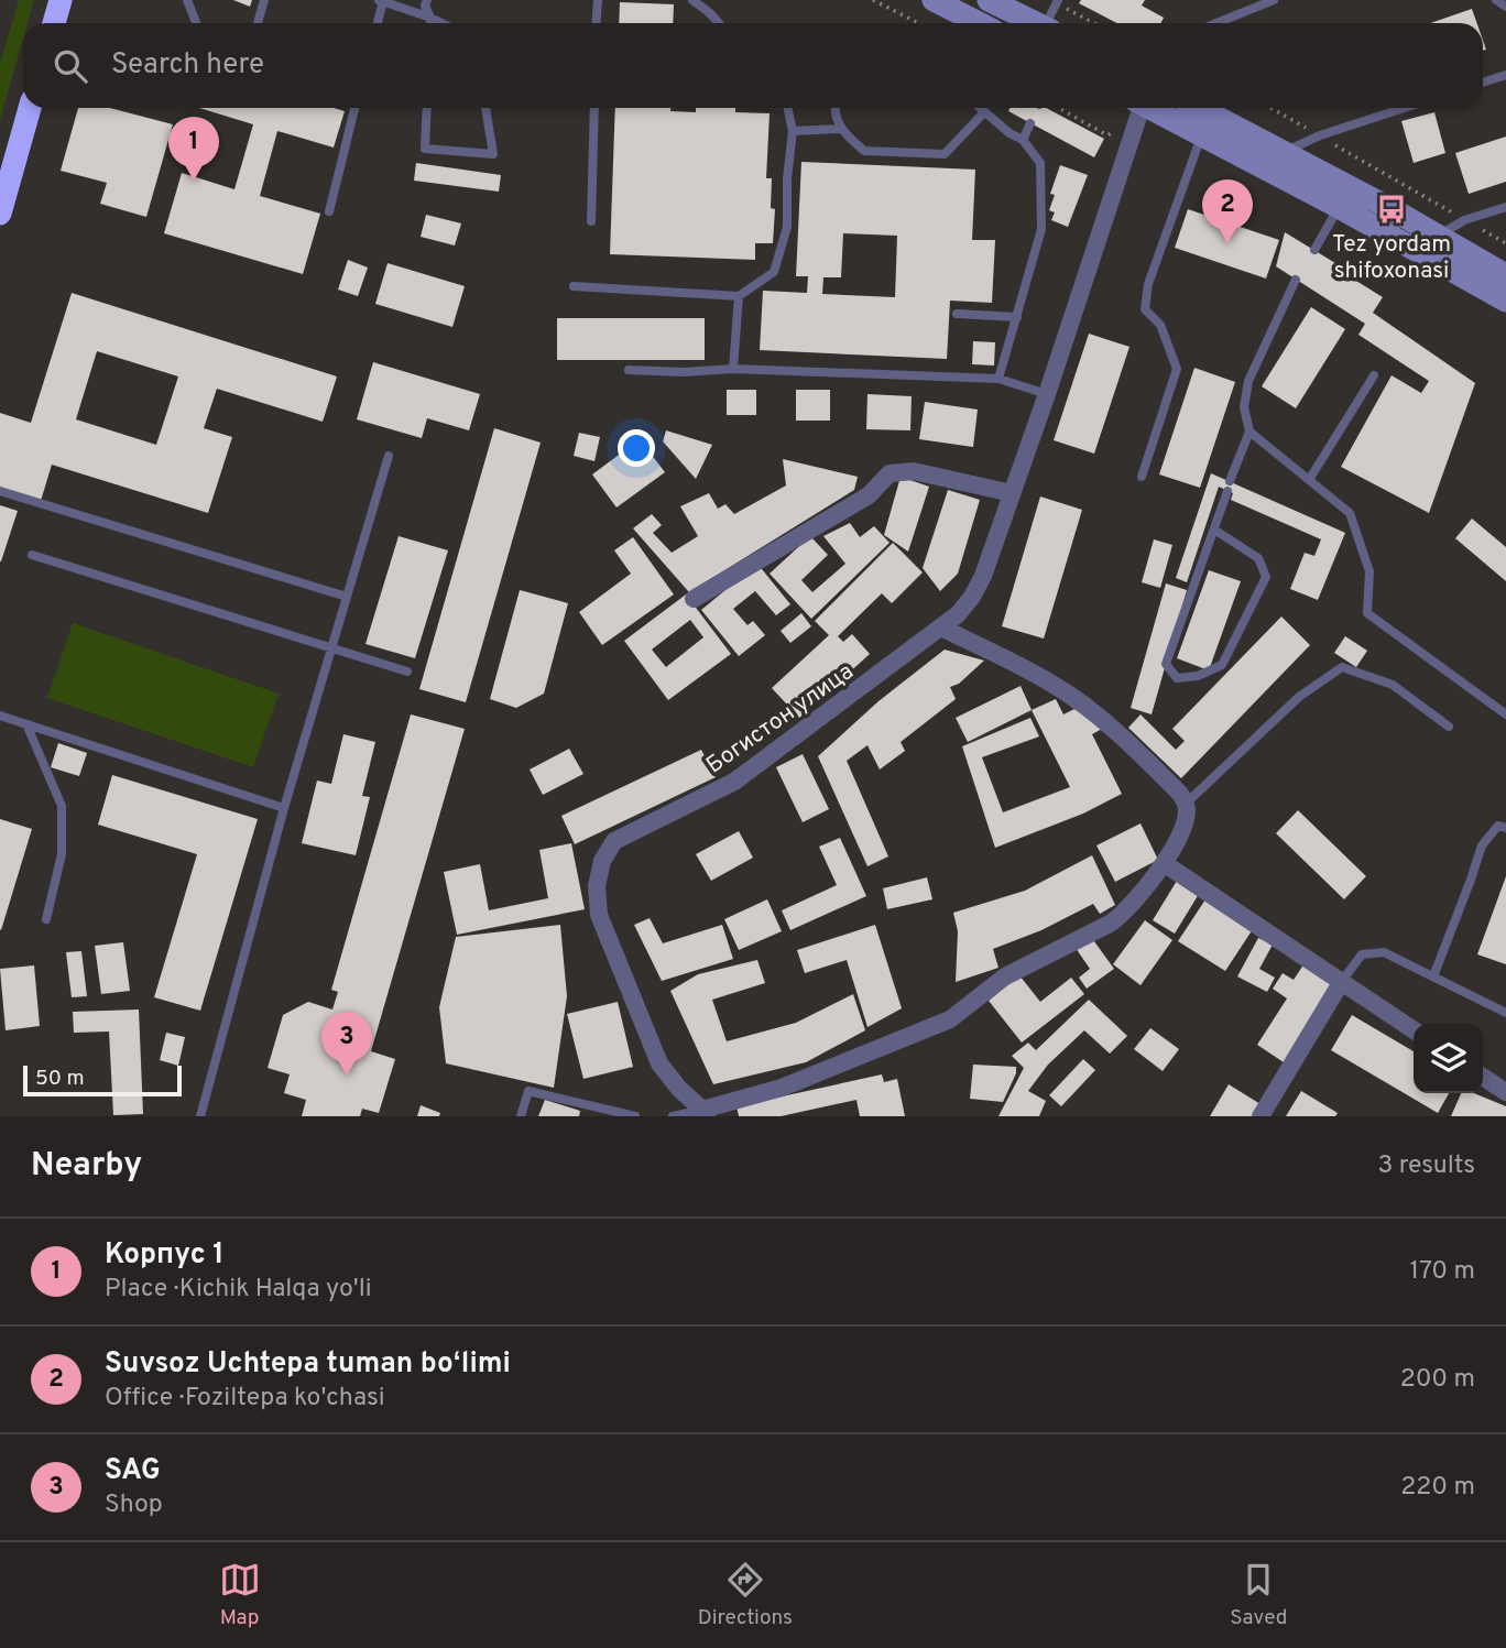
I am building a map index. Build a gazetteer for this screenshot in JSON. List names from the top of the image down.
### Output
{
  "streets": {
    "street": ["Богистон улица"]
  },
  "places": {
    "bus stop": ["Tez yordam shifoxonasi"]
  },
  "scale_bar": "50 m",
  "page": {
    "search": "Search here",
    "pins": ["1", "2", "3"],
    "scale": "50 m",
    "heading": ["Nearby", "3 results"],
    "list": [
      {
        "mark": "1",
        "name": "Корпус 1",
        "note": "Place · Kichik Halqa yo'li",
        "value": "170 m"
      },
      {
        "mark": "2",
        "name": "Suvsoz Uchtepa tuman boʻlimi",
        "note": "Office · Foziltepa ko'chasi",
        "value": "200 m"
      },
      {
        "mark": "3",
        "name": "SAG",
        "note": "Shop",
        "value": "220 m"
      }
    ],
    "nav": ["Map", "Directions", "Saved"]
  }
}
